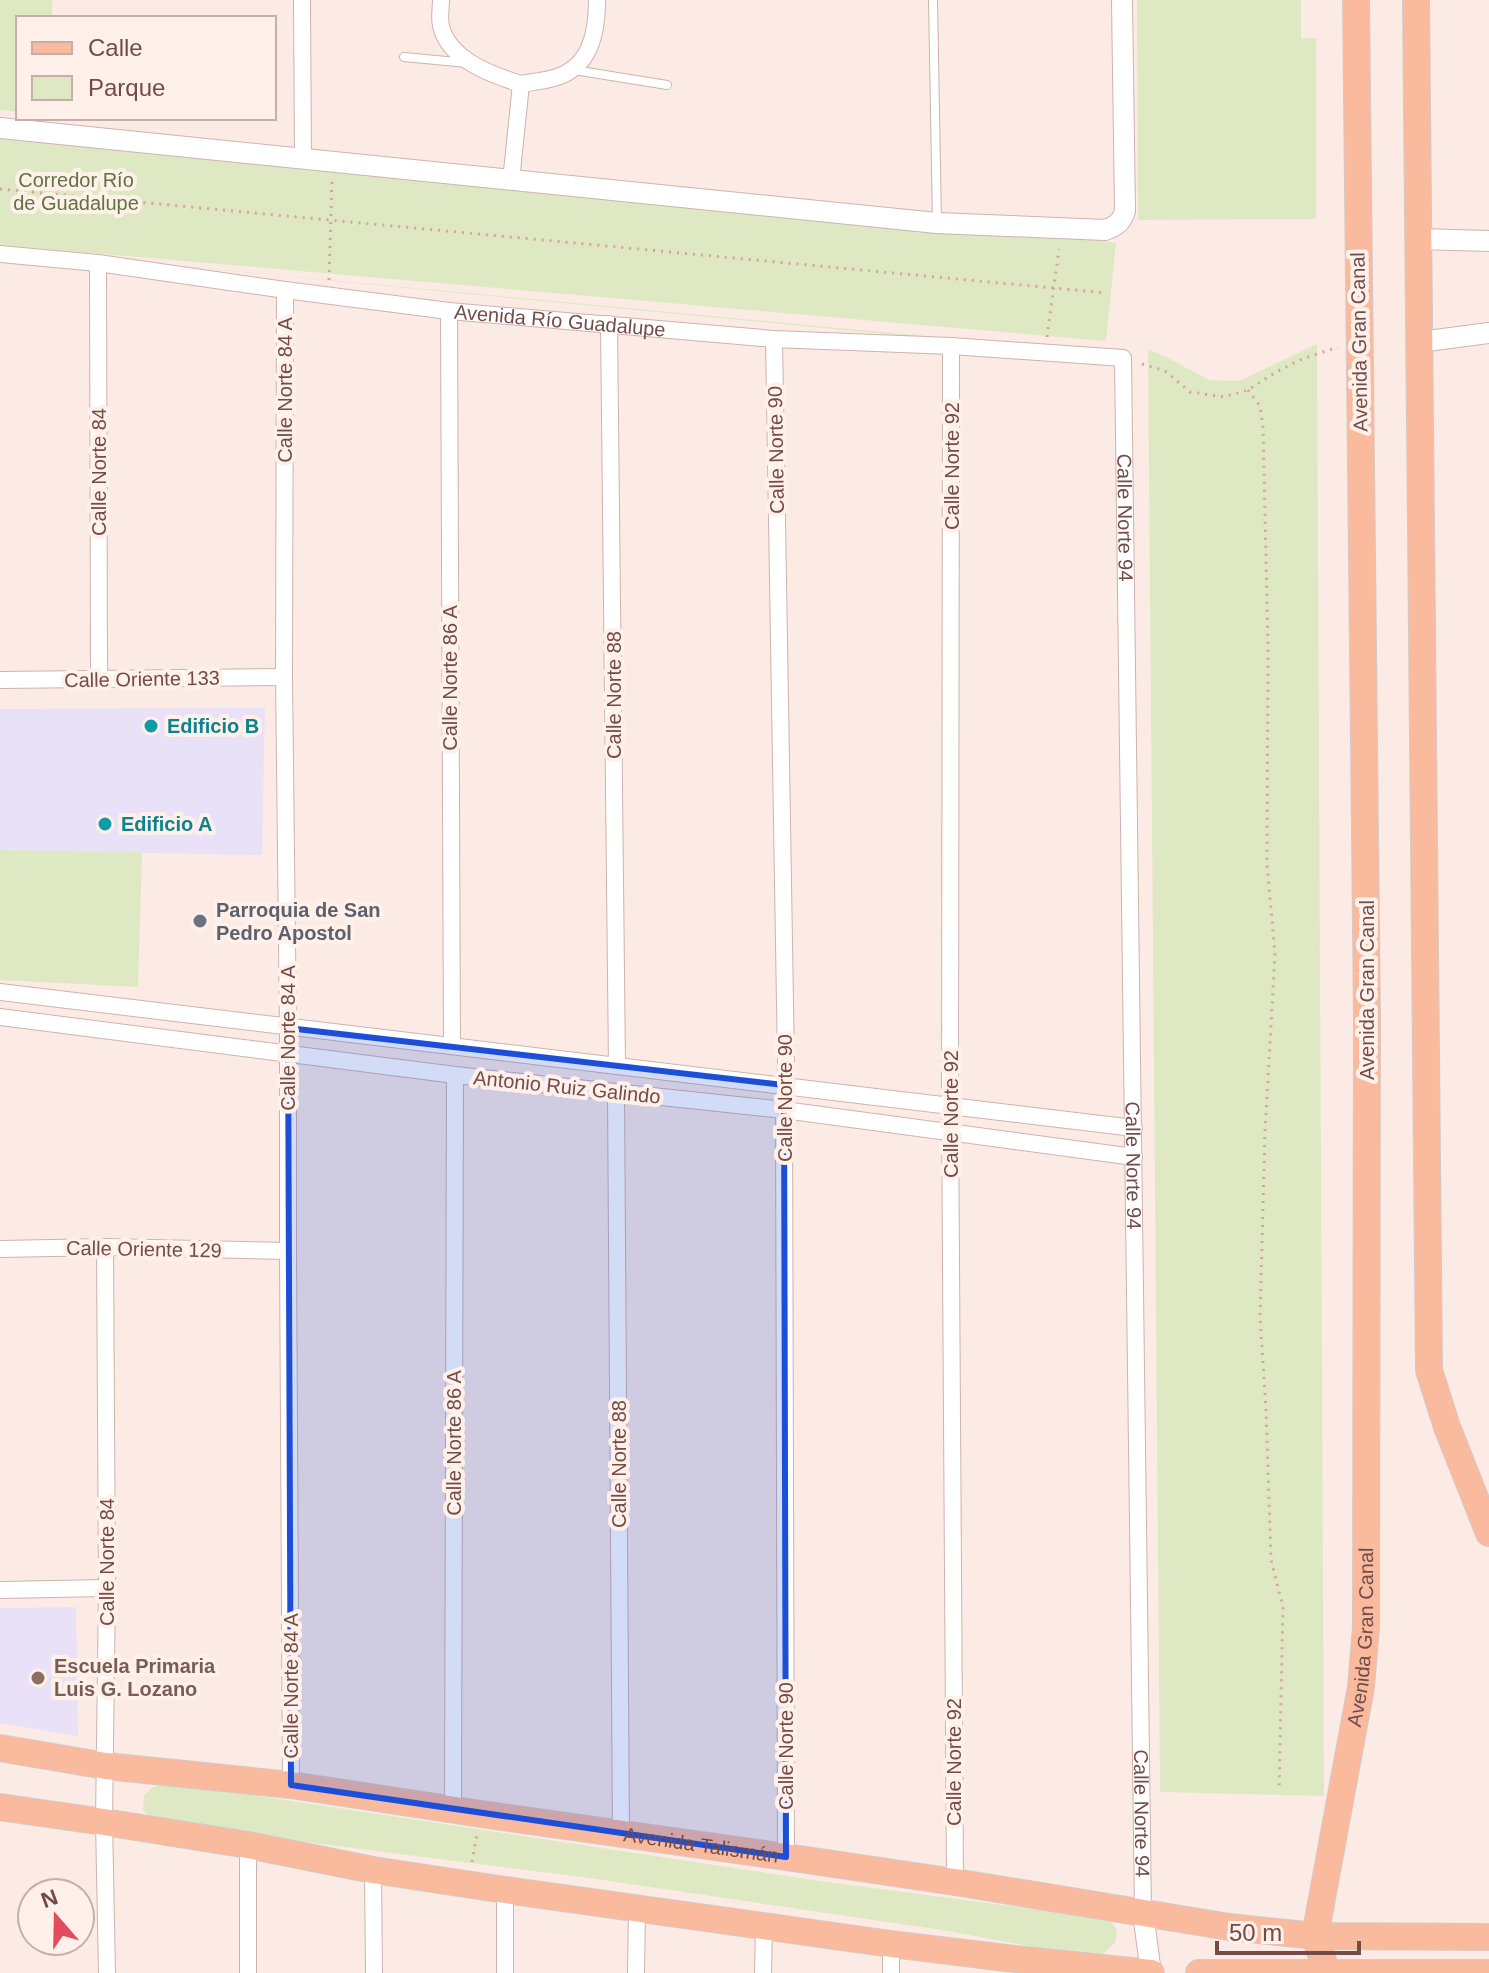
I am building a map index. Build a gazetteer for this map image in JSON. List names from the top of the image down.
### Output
{
  "streets": {
    "main road": ["Avenida Gran Canal", "Avenida Talismán"],
    "street": [
      "Avenida Río Guadalupe",
      "Calle Norte 84 A",
      "Calle Norte 90",
      "Calle Norte 92",
      "Calle Norte 84",
      "Calle Norte 94",
      "Calle Norte 86 A",
      "Calle Oriente 133",
      "Calle Norte 88",
      "Antonio Ruiz Galindo",
      "Calle Oriente 129"
    ]
  },
  "crossings": [
    ["Avenida Río Guadalupe", "Calle Norte 84 A"],
    ["Avenida Río Guadalupe", "Calle Norte 90"],
    ["Avenida Río Guadalupe", "Calle Norte 92"],
    ["Avenida Río Guadalupe", "Calle Norte 84"],
    ["Avenida Río Guadalupe", "Calle Norte 94"],
    ["Avenida Río Guadalupe", "Calle Norte 86 A"],
    ["Avenida Río Guadalupe", "Calle Norte 88"],
    ["Avenida Gran Canal", "Avenida Talismán"],
    ["Calle Norte 84 A", "Calle Oriente 133"],
    ["Calle Norte 84 A", "Antonio Ruiz Galindo"],
    ["Calle Norte 84 A", "Calle Oriente 129"],
    ["Calle Norte 84 A", "Avenida Talismán"],
    ["Calle Norte 90", "Antonio Ruiz Galindo"],
    ["Calle Norte 90", "Avenida Talismán"],
    ["Calle Norte 92", "Antonio Ruiz Galindo"],
    ["Calle Norte 92", "Avenida Talismán"],
    ["Calle Norte 84", "Calle Oriente 133"],
    ["Calle Norte 84", "Calle Oriente 129"],
    ["Calle Norte 84", "Avenida Talismán"],
    ["Calle Norte 94", "Antonio Ruiz Galindo"],
    ["Calle Norte 94", "Avenida Talismán"],
    ["Calle Norte 86 A", "Antonio Ruiz Galindo"],
    ["Calle Norte 86 A", "Avenida Talismán"],
    ["Calle Norte 88", "Antonio Ruiz Galindo"],
    ["Calle Norte 88", "Avenida Talismán"]
  ],
  "parks": ["Corredor Río de Guadalupe"],
  "places": [
    "Edificio B",
    "Edificio A",
    "Parroquia de San Pedro Apostol",
    "Escuela Primaria Luis G. Lozano"
  ],
  "legend": ["Calle", "Parque"],
  "scale_bar": "50 m",
  "north": "top"
}
